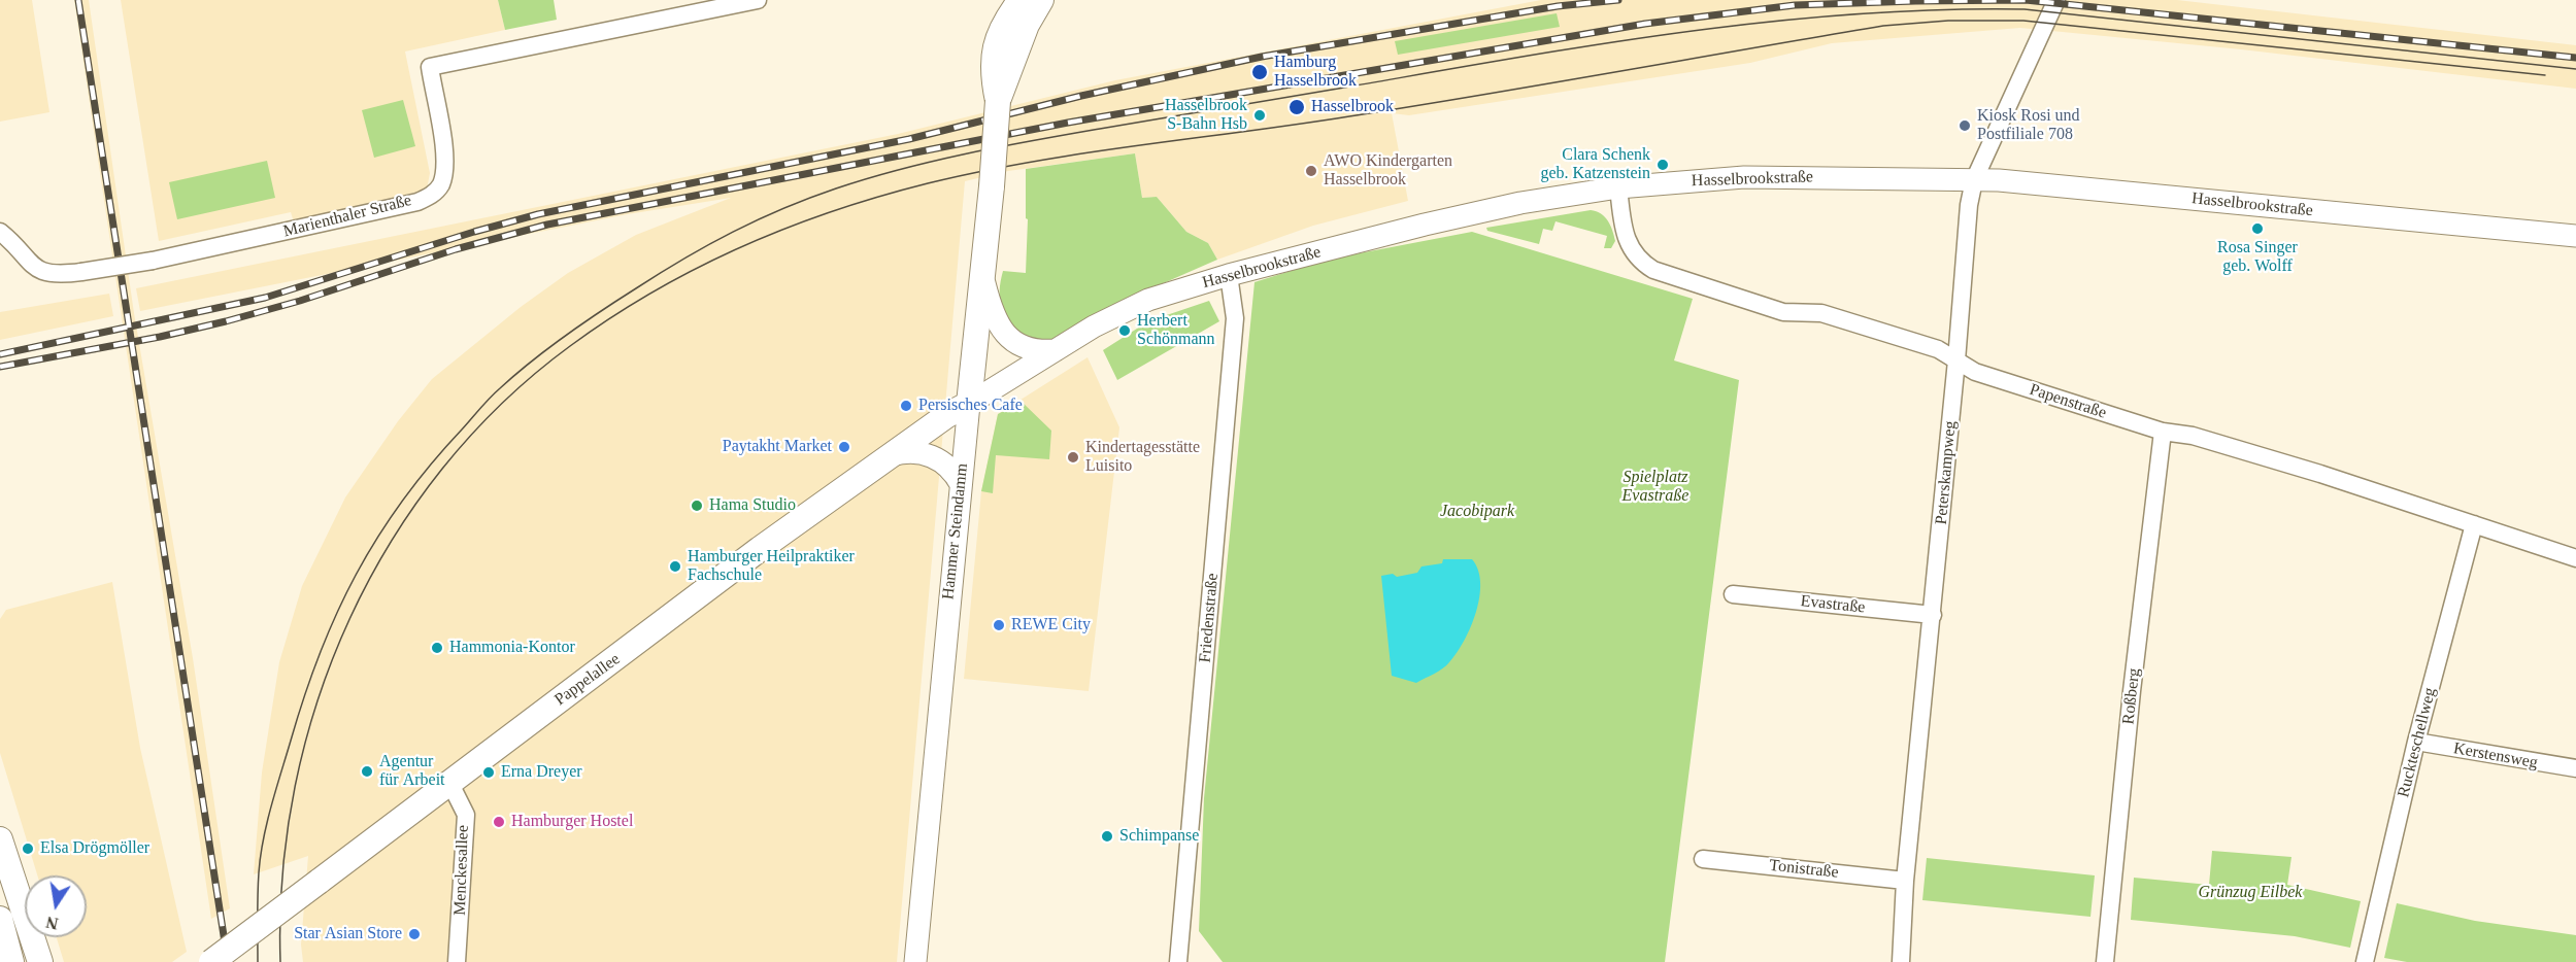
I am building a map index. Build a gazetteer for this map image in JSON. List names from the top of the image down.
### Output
{
  "streets": {
    "main road": ["Hammer Steindamm", "Pappelallee"],
    "street": [
      "Hasselbrookstraße",
      "Marienthaler Straße",
      "Papenstraße",
      "Peterskampweg",
      "Evastraße",
      "Friedenstraße",
      "Roßberg",
      "Ruckteschellweg",
      "Kerstensweg",
      "Tonistraße",
      "Menckesallee"
    ]
  },
  "crossings": [
    ["Hasselbrookstraße", "Papenstraße"],
    ["Hasselbrookstraße", "Peterskampweg"],
    ["Hasselbrookstraße", "Hammer Steindamm"],
    ["Hasselbrookstraße", "Friedenstraße"],
    ["Hasselbrookstraße", "Pappelallee"],
    ["Papenstraße", "Peterskampweg"],
    ["Papenstraße", "Roßberg"],
    ["Papenstraße", "Ruckteschellweg"],
    ["Peterskampweg", "Evastraße"],
    ["Peterskampweg", "Tonistraße"],
    ["Hammer Steindamm", "Pappelallee"],
    ["Pappelallee", "Menckesallee"],
    ["Ruckteschellweg", "Kerstensweg"]
  ],
  "parks": ["Spielplatz Evastraße", "Jacobipark", "Grünzug Eilbek"],
  "places": [
    "Hamburg Hasselbrook",
    "Hasselbrook",
    "Hasselbrook S-Bahn Hsb",
    "Kiosk Rosi und Postfiliale 708",
    "Clara Schenk geb. Katzenstein",
    "AWO Kindergarten Hasselbrook",
    "Rosa Singer geb. Wolff",
    "Herbert Schönmann",
    "Persisches Cafe",
    "Paytakht Market",
    "Kindertagesstätte Luisito",
    "Hama Studio",
    "Hamburger Heilpraktiker Fachschule",
    "REWE City",
    "Hammonia-Kontor",
    "Agentur für Arbeit",
    "Erna Dreyer",
    "Hamburger Hostel",
    "Schimpanse",
    "Elsa Drögmöller",
    "Star Asian Store"
  ],
  "north": "bottom"
}
